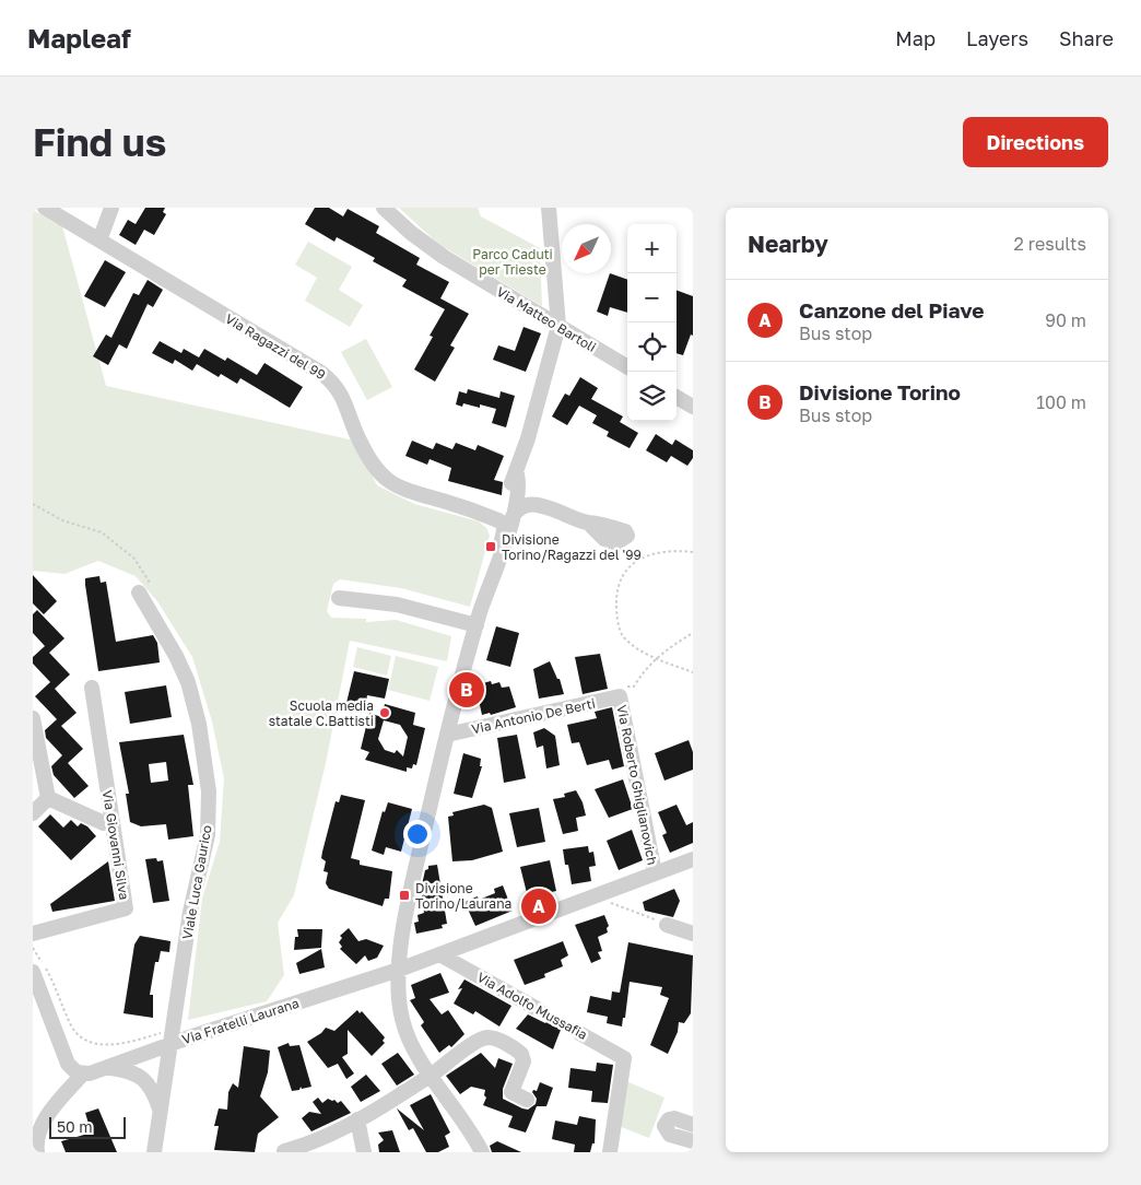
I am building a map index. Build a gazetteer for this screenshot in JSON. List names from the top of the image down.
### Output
{
  "streets": {
    "street": [
      "Via Matteo Bartoli",
      "Via Ragazzi del 99",
      "Via Antonio De Berti",
      "Via Roberto Ghiglianovich",
      "Via Giovanni Silva",
      "Viale Luca Gaurico",
      "Via Adolfo Mussafia",
      "Via Fratelli Laurana"
    ]
  },
  "crossings": [
    ["Via Antonio De Berti", "Via Roberto Ghiglianovich"],
    ["Via Roberto Ghiglianovich", "Via Fratelli Laurana"],
    ["Viale Luca Gaurico", "Via Fratelli Laurana"],
    ["Via Adolfo Mussafia", "Via Fratelli Laurana"]
  ],
  "parks": ["Parco Caduti per Trieste"],
  "places": {
    "transit": ["Divisione Torino/Ragazzi del '99", "Divisione Torino/Laurana"],
    "other": ["Scuola media statale C.Battisti"]
  },
  "scale_bar": "50 m",
  "north": "bottom left",
  "page": {
    "header": "Mapleaf",
    "nav": ["Map", "Layers", "Share"],
    "buttons": "Directions",
    "title": "Find us",
    "heading": ["Nearby", "2 results"],
    "map_buttons": ["+", "−"],
    "list": [
      {
        "mark": "A",
        "name": "Canzone del Piave",
        "note": "Bus stop",
        "value": "90 m"
      },
      {
        "mark": "B",
        "name": "Divisione Torino",
        "note": "Bus stop",
        "value": "100 m"
      }
    ],
    "pins": ["B", "A"],
    "scale": "50 m"
  }
}
